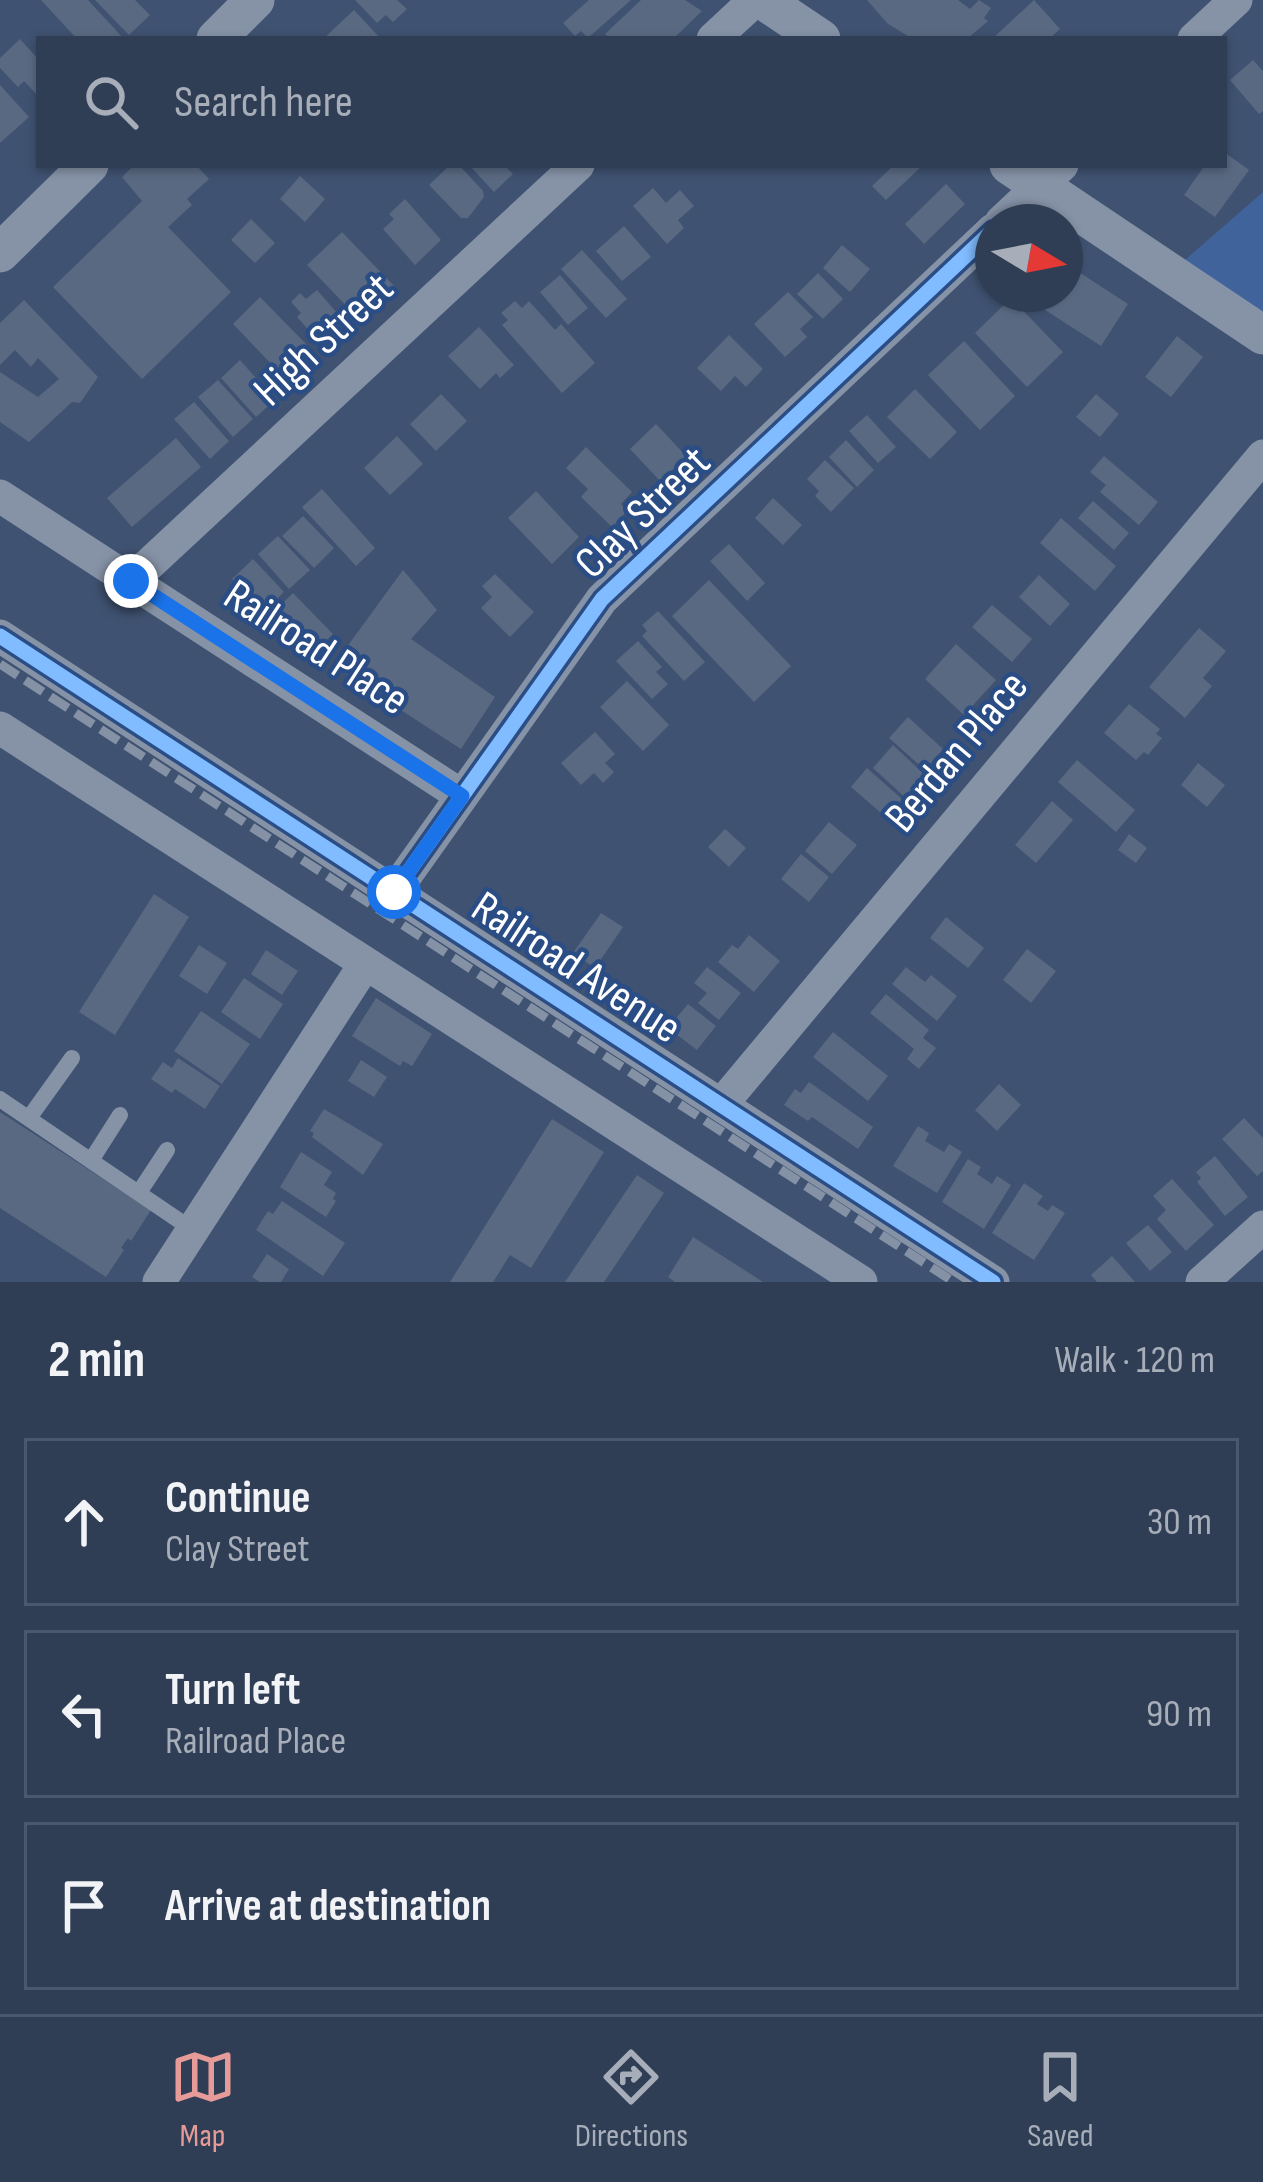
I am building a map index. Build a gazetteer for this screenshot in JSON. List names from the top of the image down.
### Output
{
  "streets": {
    "street": [
      "High Street",
      "Clay Street",
      "Railroad Place",
      "Berdan Place",
      "Railroad Avenue"
    ]
  },
  "crossings": [
    ["High Street", "Railroad Place"],
    ["Clay Street", "Railroad Place"],
    ["Clay Street", "Railroad Avenue"],
    ["Berdan Place", "Railroad Avenue"]
  ],
  "north": "right",
  "page": {
    "search": "Search here",
    "heading": ["2 min", "Walk · 120 m"],
    "list": [
      ["Continue", "Clay Street", "30 m"],
      ["Turn left", "Railroad Place", "90 m"],
      "Arrive at destination"
    ],
    "nav": ["Map", "Directions", "Saved"]
  }
}
